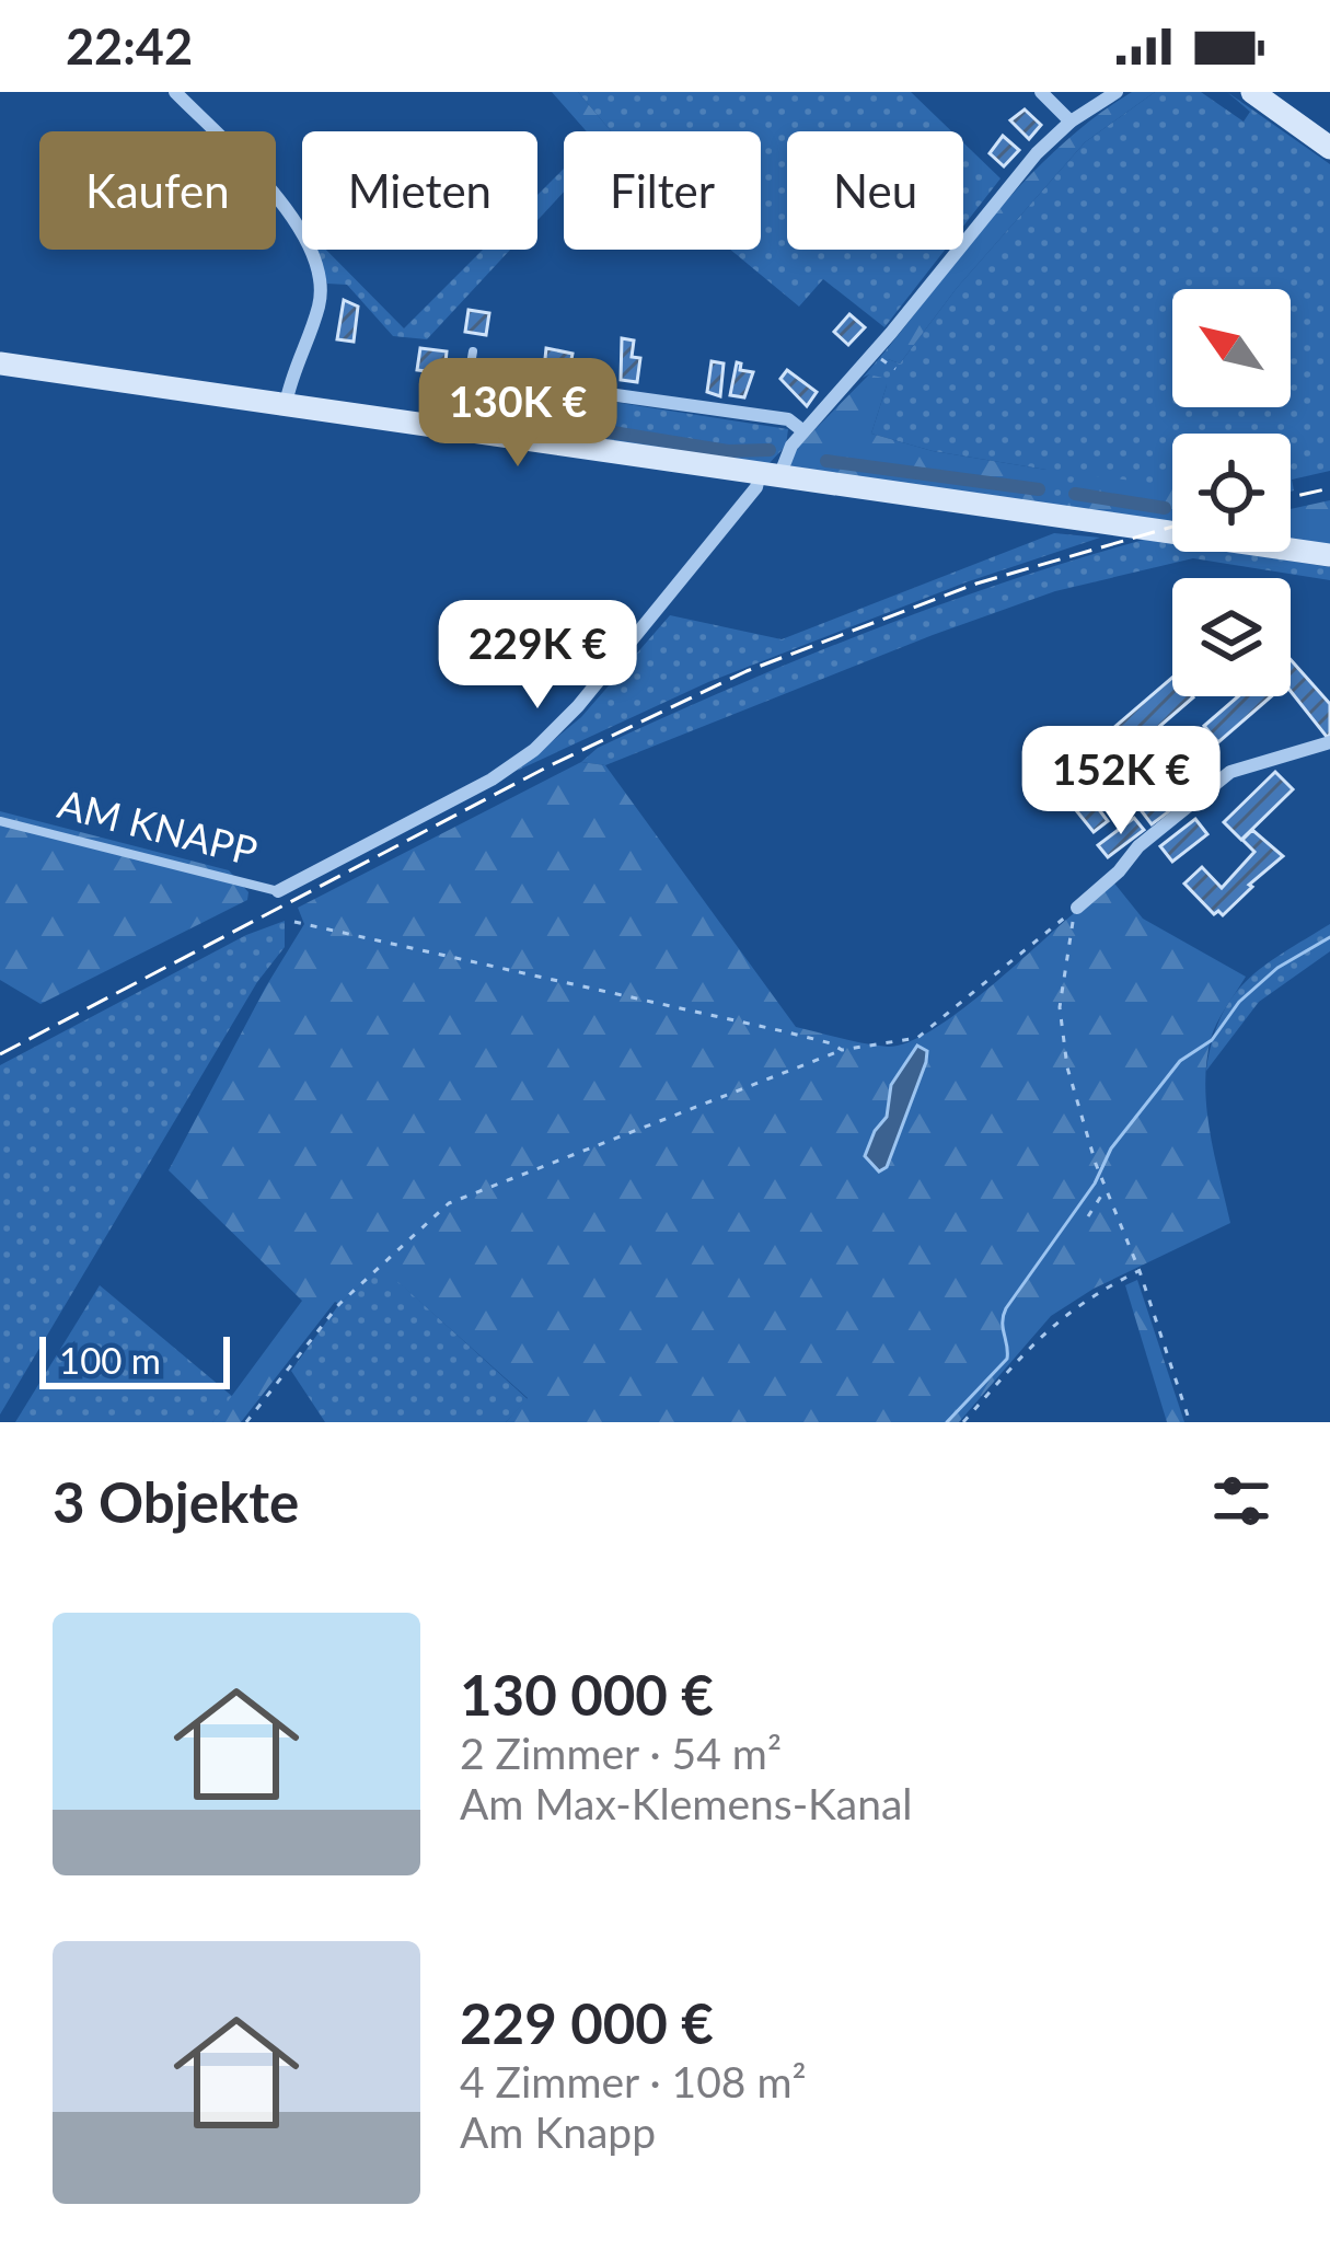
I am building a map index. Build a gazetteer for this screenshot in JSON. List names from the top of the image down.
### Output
{
  "streets": {
    "street": ["AM KNAPP"]
  },
  "scale_bar": "100 m",
  "north": "top left",
  "page": {
    "status": "22:42",
    "chip": [
      "Kaufen",
      "Mieten",
      "Filter",
      "Neu"
    ],
    "price": ["130K €", "229K €", "152K €"],
    "scale": "100 m",
    "heading": "3 Objekte",
    "list": [
      {
        "name": "130 000 €",
        "note": "2 Zimmer · 54 m² · Am Max-Klemens-Kanal"
      },
      {
        "name": "229 000 €",
        "note": "4 Zimmer · 108 m² · Am Knapp"
      }
    ]
  }
}
